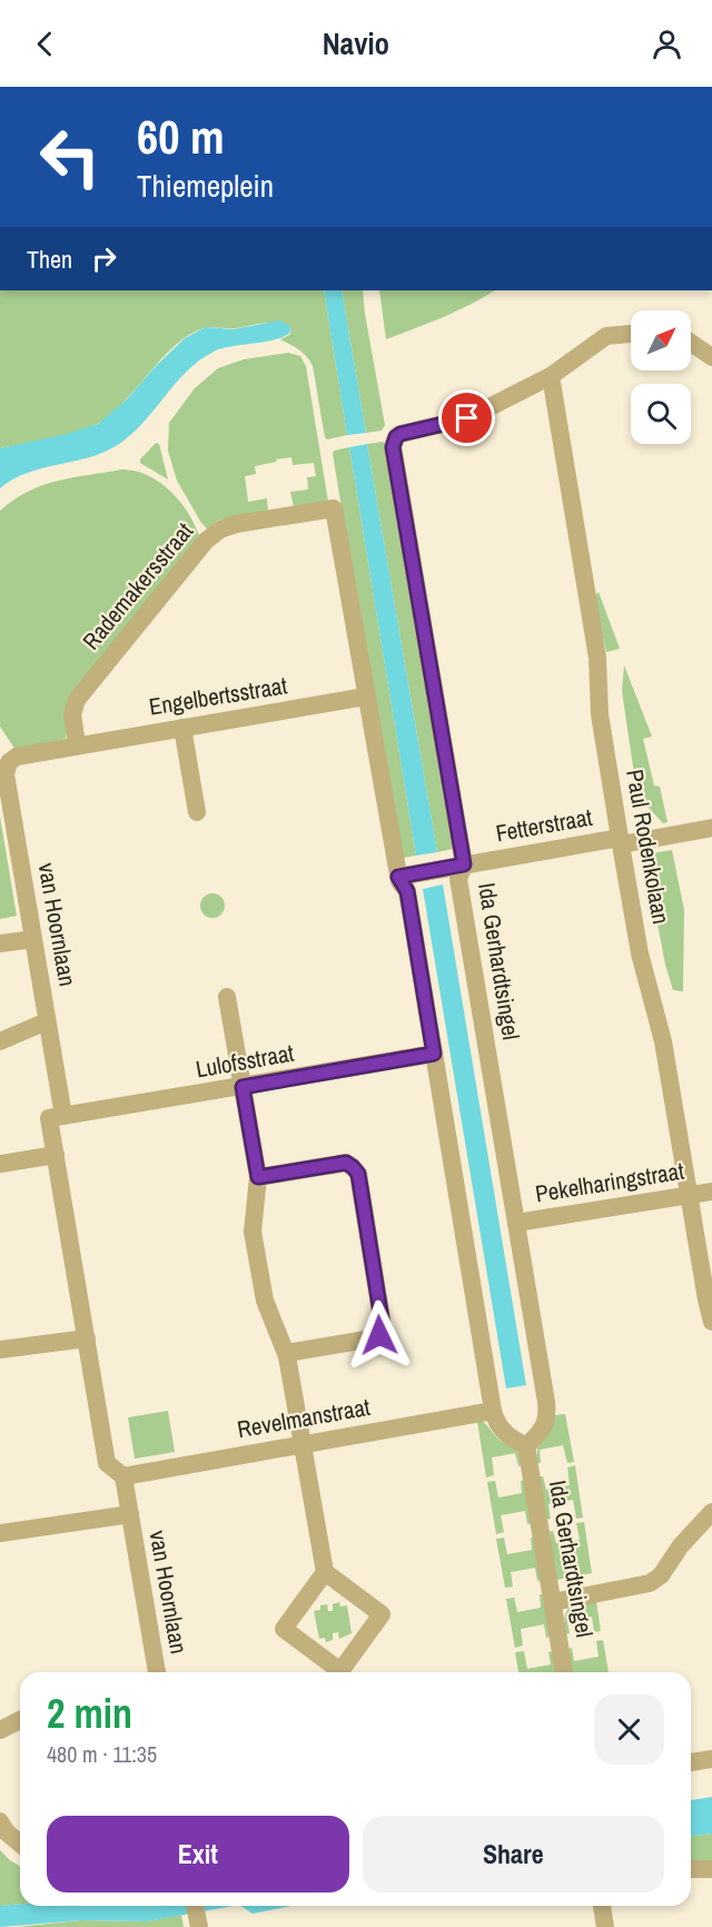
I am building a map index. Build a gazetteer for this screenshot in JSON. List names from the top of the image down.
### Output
{
  "streets": {
    "street": [
      "Rademakersstraat",
      "Engelbertsstraat",
      "Fetterstraat",
      "Paul Rodenkolaan",
      "van Hoornlaan",
      "Ida Gerhardtsingel",
      "Lulofsstraat",
      "Pekelharingstraat",
      "Revelmanstraat"
    ]
  },
  "crossings": [
    ["Rademakersstraat", "Engelbertsstraat"],
    ["Rademakersstraat", "van Hoornlaan"],
    ["Engelbertsstraat", "van Hoornlaan"],
    ["Fetterstraat", "Paul Rodenkolaan"],
    ["Fetterstraat", "Ida Gerhardtsingel"],
    ["Paul Rodenkolaan", "Ida Gerhardtsingel"],
    ["Paul Rodenkolaan", "Pekelharingstraat"],
    ["van Hoornlaan", "Lulofsstraat"],
    ["van Hoornlaan", "Revelmanstraat"],
    ["Ida Gerhardtsingel", "Pekelharingstraat"]
  ],
  "north": "top right",
  "page": {
    "header": "Navio",
    "turn": ["60 m", "Thiemeplein"],
    "then": "Then",
    "heading": ["2 min", "480 m · 11:35"],
    "buttons": ["Exit", "Share"]
  }
}
